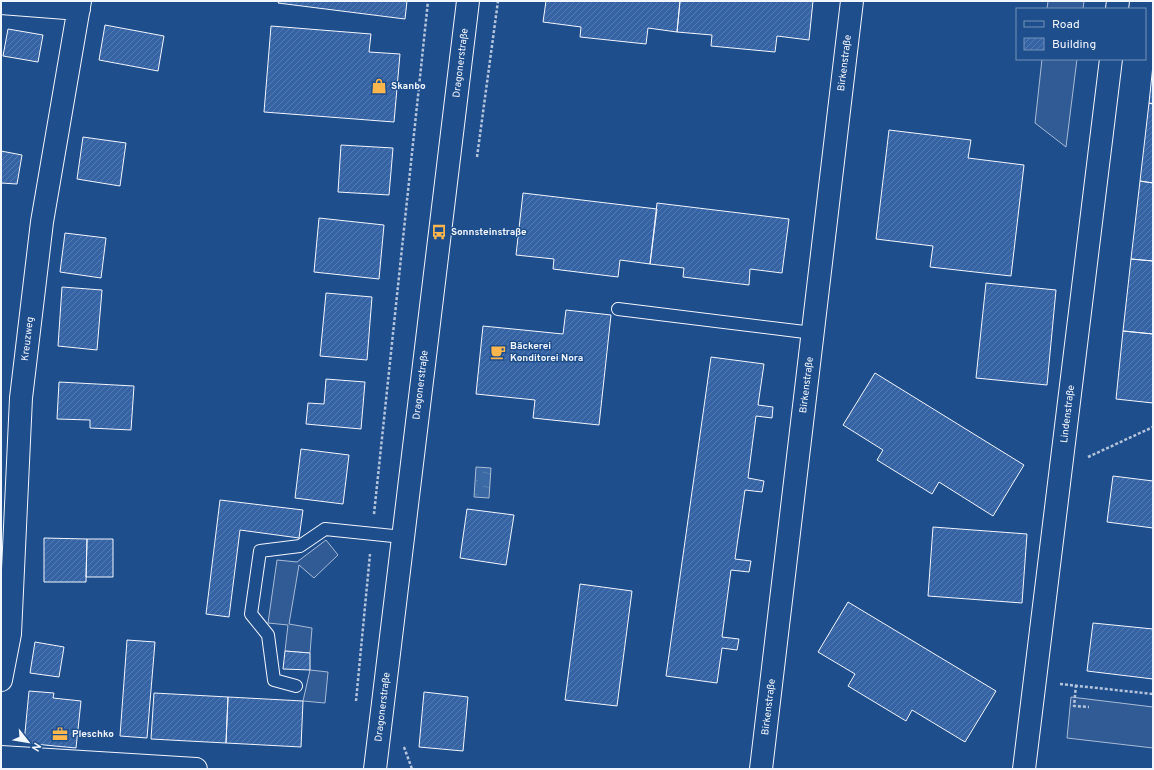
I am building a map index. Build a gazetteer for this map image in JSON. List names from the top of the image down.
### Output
{
  "streets": {
    "street": [
      "Dragonerstraße",
      "Birkenstraße",
      "Kreuzweg",
      "Lindenstraße"
    ]
  },
  "places": {
    "shop": ["Skanbo"],
    "bus stop": ["Sonnsteinstraße"],
    "cafe": ["Bäckerei Konditorei Nora"],
    "office": ["Pleschko"]
  },
  "legend": ["Road", "Building"],
  "north": "bottom right"
}
